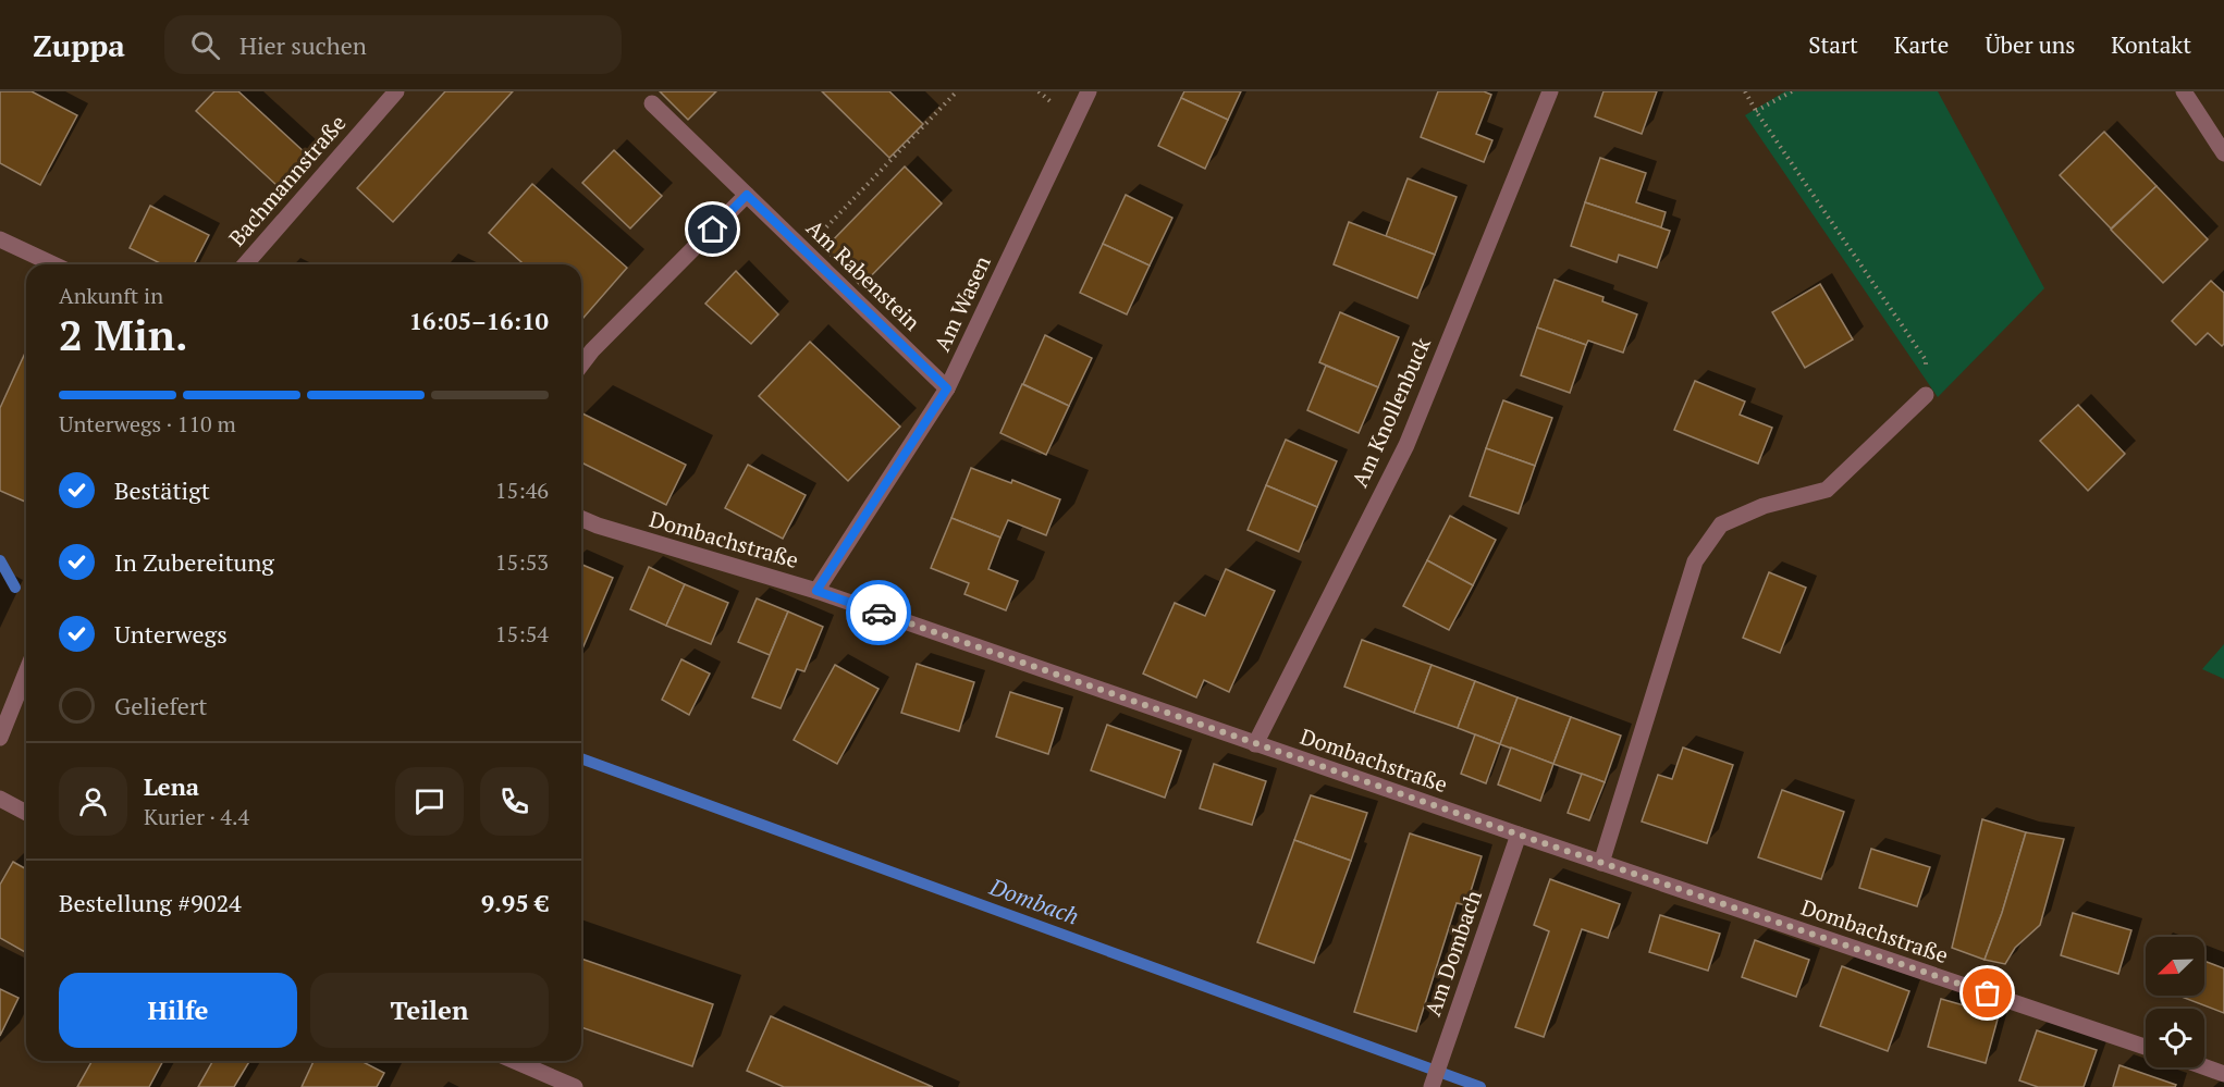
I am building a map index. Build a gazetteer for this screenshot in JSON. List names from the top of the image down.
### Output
{
  "streets": {
    "street": [
      "Bachmannstraße",
      "Am Rabenstein",
      "Am Wasen",
      "Am Knollenbuck",
      "Dombachstraße",
      "Am Dombach"
    ]
  },
  "crossings": [
    ["Am Rabenstein", "Am Wasen"],
    ["Am Wasen", "Dombachstraße"],
    ["Am Knollenbuck", "Dombachstraße"],
    ["Dombachstraße", "Am Dombach"]
  ],
  "water": ["Dombach"],
  "north": "bottom left",
  "page": {
    "header": "Zuppa",
    "search": "Hier suchen",
    "nav": [
      "Start",
      "Karte",
      "Über uns",
      "Kontakt"
    ],
    "heading": ["2 Min.", "Ankunft in", "16:05–16:10"],
    "panel": [
      "Lena",
      "Kurier · 4.4",
      "Bestellung #9024",
      "9.95 €"
    ],
    "bar": "Unterwegs · 110 m",
    "list": [
      ["Bestätigt", "15:46"],
      ["In Zubereitung", "15:53"],
      ["Unterwegs", "15:54"],
      "Geliefert"
    ],
    "buttons": ["Hilfe", "Teilen"]
  }
}
